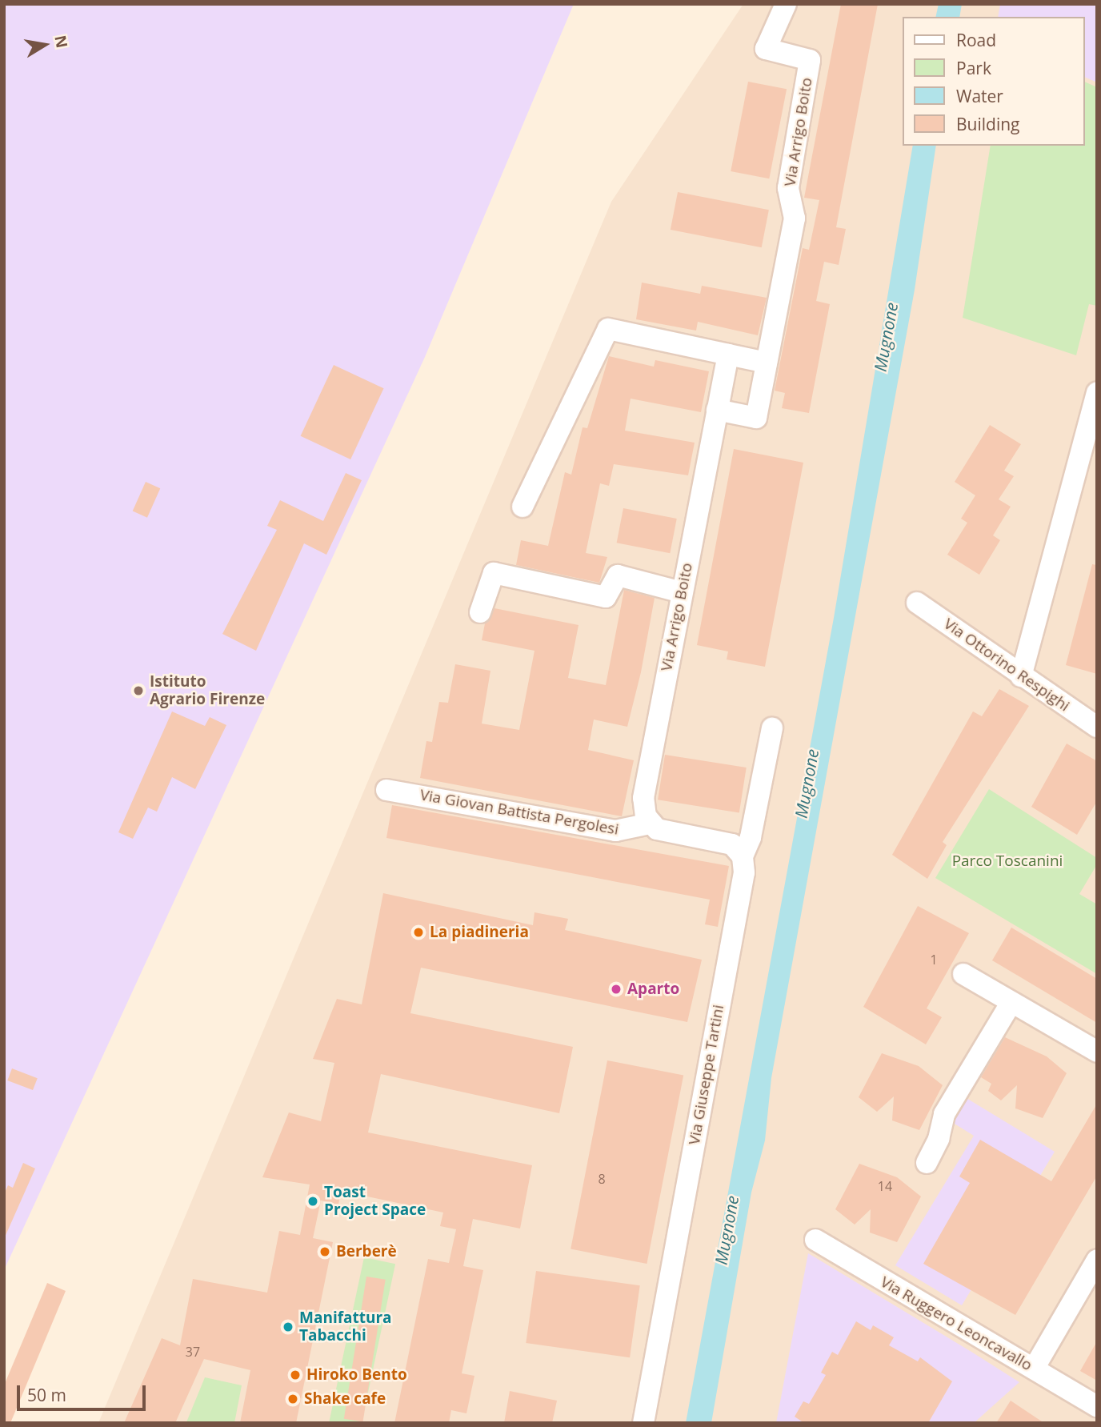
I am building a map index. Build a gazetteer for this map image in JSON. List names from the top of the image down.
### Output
{
  "streets": {
    "street": [
      "Via Arrigo Boito",
      "Via Ottorino Respighi",
      "Via Giovan Battista Pergolesi",
      "Via Giuseppe Tartini",
      "Via Ruggero Leoncavallo"
    ]
  },
  "crossings": [
    ["Via Arrigo Boito", "Via Giovan Battista Pergolesi"]
  ],
  "water": ["Mugnone"],
  "parks": ["Parco Toscanini"],
  "places": [
    "Istituto Agrario Firenze",
    "La piadineria",
    "Aparto",
    "Toast Project Space",
    "Berberè",
    "Manifattura Tabacchi",
    "Hiroko Bento",
    "Shake cafe"
  ],
  "house_numbers": [
    "1",
    "8",
    "14",
    "37"
  ],
  "legend": [
    "Road",
    "Park",
    "Water",
    "Building"
  ],
  "scale_bar": "50 m",
  "north": "right"
}
